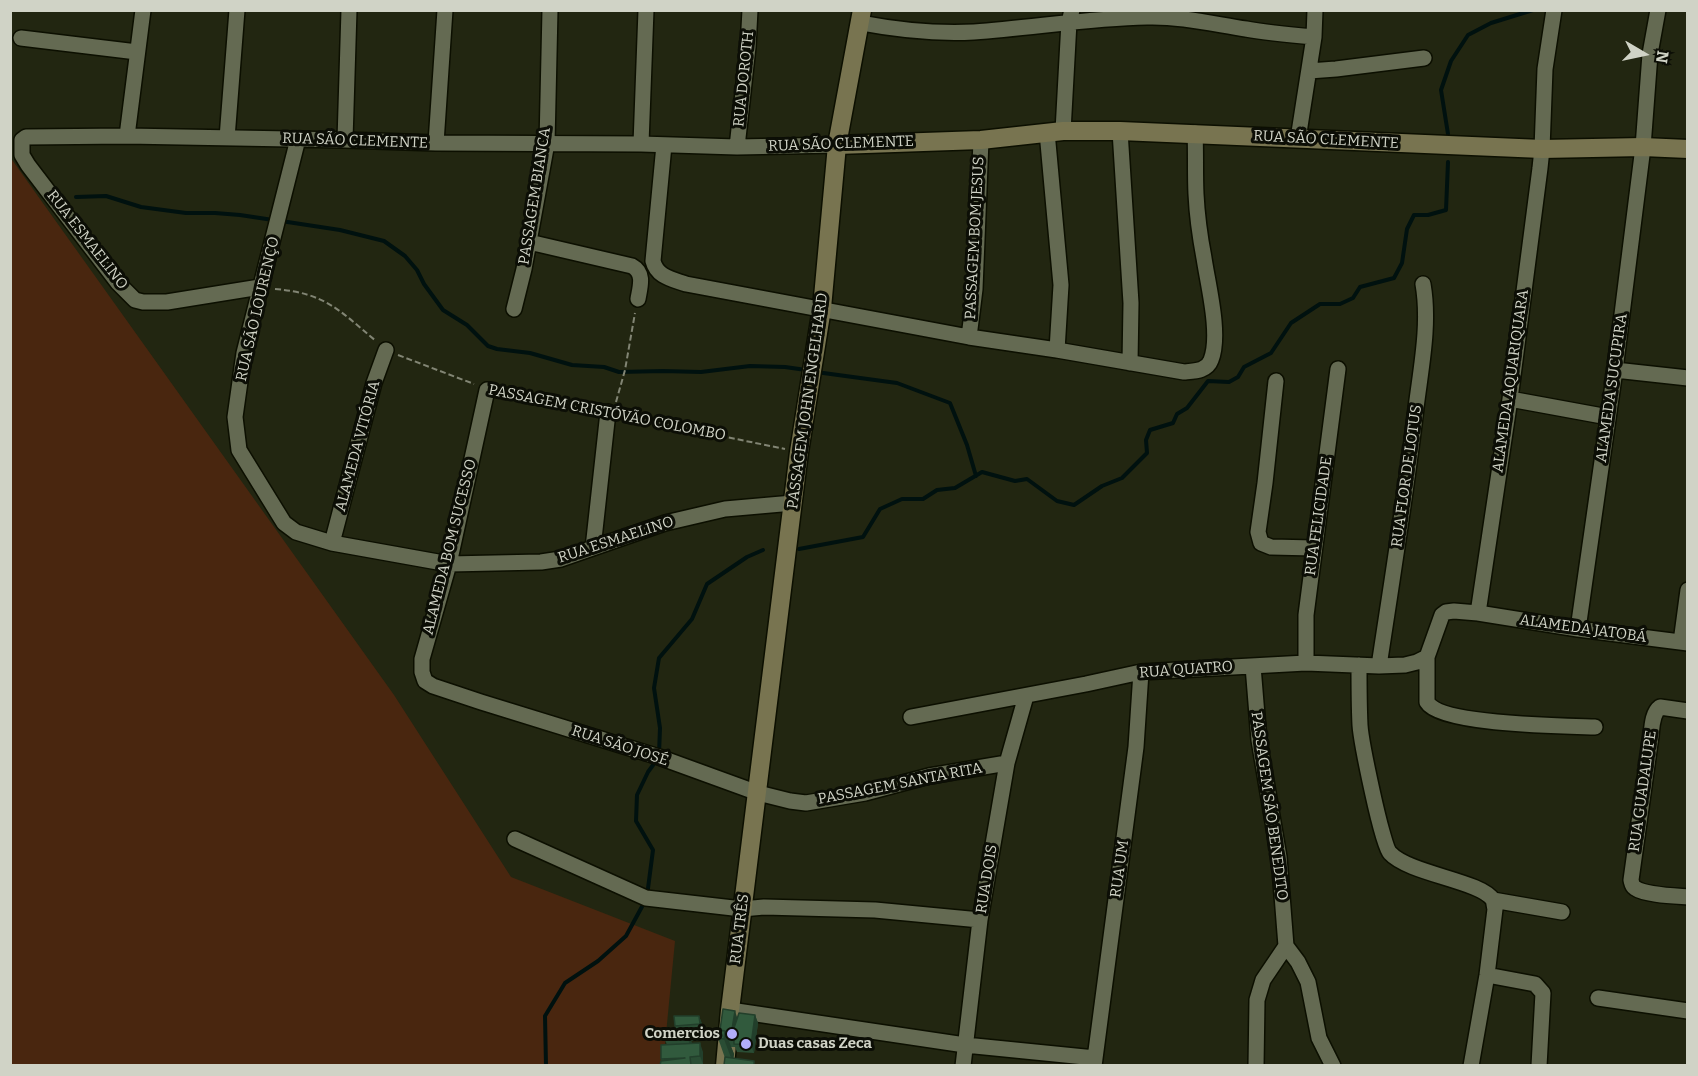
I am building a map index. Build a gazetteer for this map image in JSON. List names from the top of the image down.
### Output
{
  "streets": {
    "main road": ["RUA SÃO CLEMENTE", "PASSAGEM JOHN ENGELHARD", "RUA TRÊS"],
    "street": [
      "RUA DOROTH",
      "PASSAGEM BIANCA",
      "PASSAGEM BOM JESUS",
      "RUA ESMAELINO",
      "RUA SÃO LOURENÇO",
      "ALAMEDA AQUARIQUARA",
      "ALAMEDA SUCUPIRA",
      "ALAMEDA VITÓRIA",
      "RUA FLOR DE LOTUS",
      "RUA FELICIDADE",
      "ALAMEDA BOM SUCESSO",
      "ALAMEDA JATOBÁ",
      "RUA QUATRO",
      "RUA SÃO JOSÉ",
      "PASSAGEM SANTA RITA",
      "RUA GUADALUPE",
      "PASSAGEM SÃO BENEDITO",
      "RUA UM",
      "RUA DOIS"
    ],
    "path": ["PASSAGEM CRISTÓVÃO COLOMBO"]
  },
  "crossings": [
    ["RUA DOROTH", "RUA SÃO CLEMENTE"],
    ["RUA SÃO CLEMENTE", "PASSAGEM BIANCA"],
    ["RUA SÃO CLEMENTE", "PASSAGEM BOM JESUS"],
    ["RUA SÃO CLEMENTE", "RUA ESMAELINO"],
    ["RUA SÃO CLEMENTE", "RUA SÃO LOURENÇO"],
    ["RUA SÃO CLEMENTE", "ALAMEDA AQUARIQUARA"],
    ["RUA SÃO CLEMENTE", "ALAMEDA SUCUPIRA"],
    ["RUA SÃO CLEMENTE", "PASSAGEM JOHN ENGELHARD"],
    ["RUA ESMAELINO", "RUA SÃO LOURENÇO"],
    ["RUA ESMAELINO", "PASSAGEM JOHN ENGELHARD"],
    ["RUA ESMAELINO", "PASSAGEM CRISTÓVÃO COLOMBO"],
    ["RUA ESMAELINO", "ALAMEDA VITÓRIA"],
    ["RUA ESMAELINO", "ALAMEDA BOM SUCESSO"],
    ["RUA SÃO LOURENÇO", "PASSAGEM CRISTÓVÃO COLOMBO"],
    ["RUA SÃO LOURENÇO", "ALAMEDA VITÓRIA"],
    ["ALAMEDA AQUARIQUARA", "ALAMEDA JATOBÁ"],
    ["ALAMEDA SUCUPIRA", "ALAMEDA JATOBÁ"],
    ["PASSAGEM JOHN ENGELHARD", "PASSAGEM CRISTÓVÃO COLOMBO"],
    ["PASSAGEM JOHN ENGELHARD", "RUA SÃO JOSÉ"],
    ["PASSAGEM JOHN ENGELHARD", "PASSAGEM SANTA RITA"],
    ["PASSAGEM JOHN ENGELHARD", "RUA TRÊS"],
    ["PASSAGEM CRISTÓVÃO COLOMBO", "ALAMEDA VITÓRIA"],
    ["PASSAGEM CRISTÓVÃO COLOMBO", "ALAMEDA BOM SUCESSO"],
    ["RUA FLOR DE LOTUS", "RUA QUATRO"],
    ["RUA FELICIDADE", "RUA QUATRO"],
    ["ALAMEDA BOM SUCESSO", "RUA SÃO JOSÉ"],
    ["ALAMEDA JATOBÁ", "RUA QUATRO"],
    ["RUA QUATRO", "PASSAGEM SÃO BENEDITO"],
    ["RUA QUATRO", "RUA UM"],
    ["RUA QUATRO", "RUA DOIS"],
    ["RUA SÃO JOSÉ", "PASSAGEM SANTA RITA"],
    ["RUA SÃO JOSÉ", "RUA TRÊS"],
    ["PASSAGEM SANTA RITA", "RUA DOIS"],
    ["PASSAGEM SANTA RITA", "RUA TRÊS"]
  ],
  "places": ["Comercios", "Duas casas Zeca"],
  "north": "right"
}
